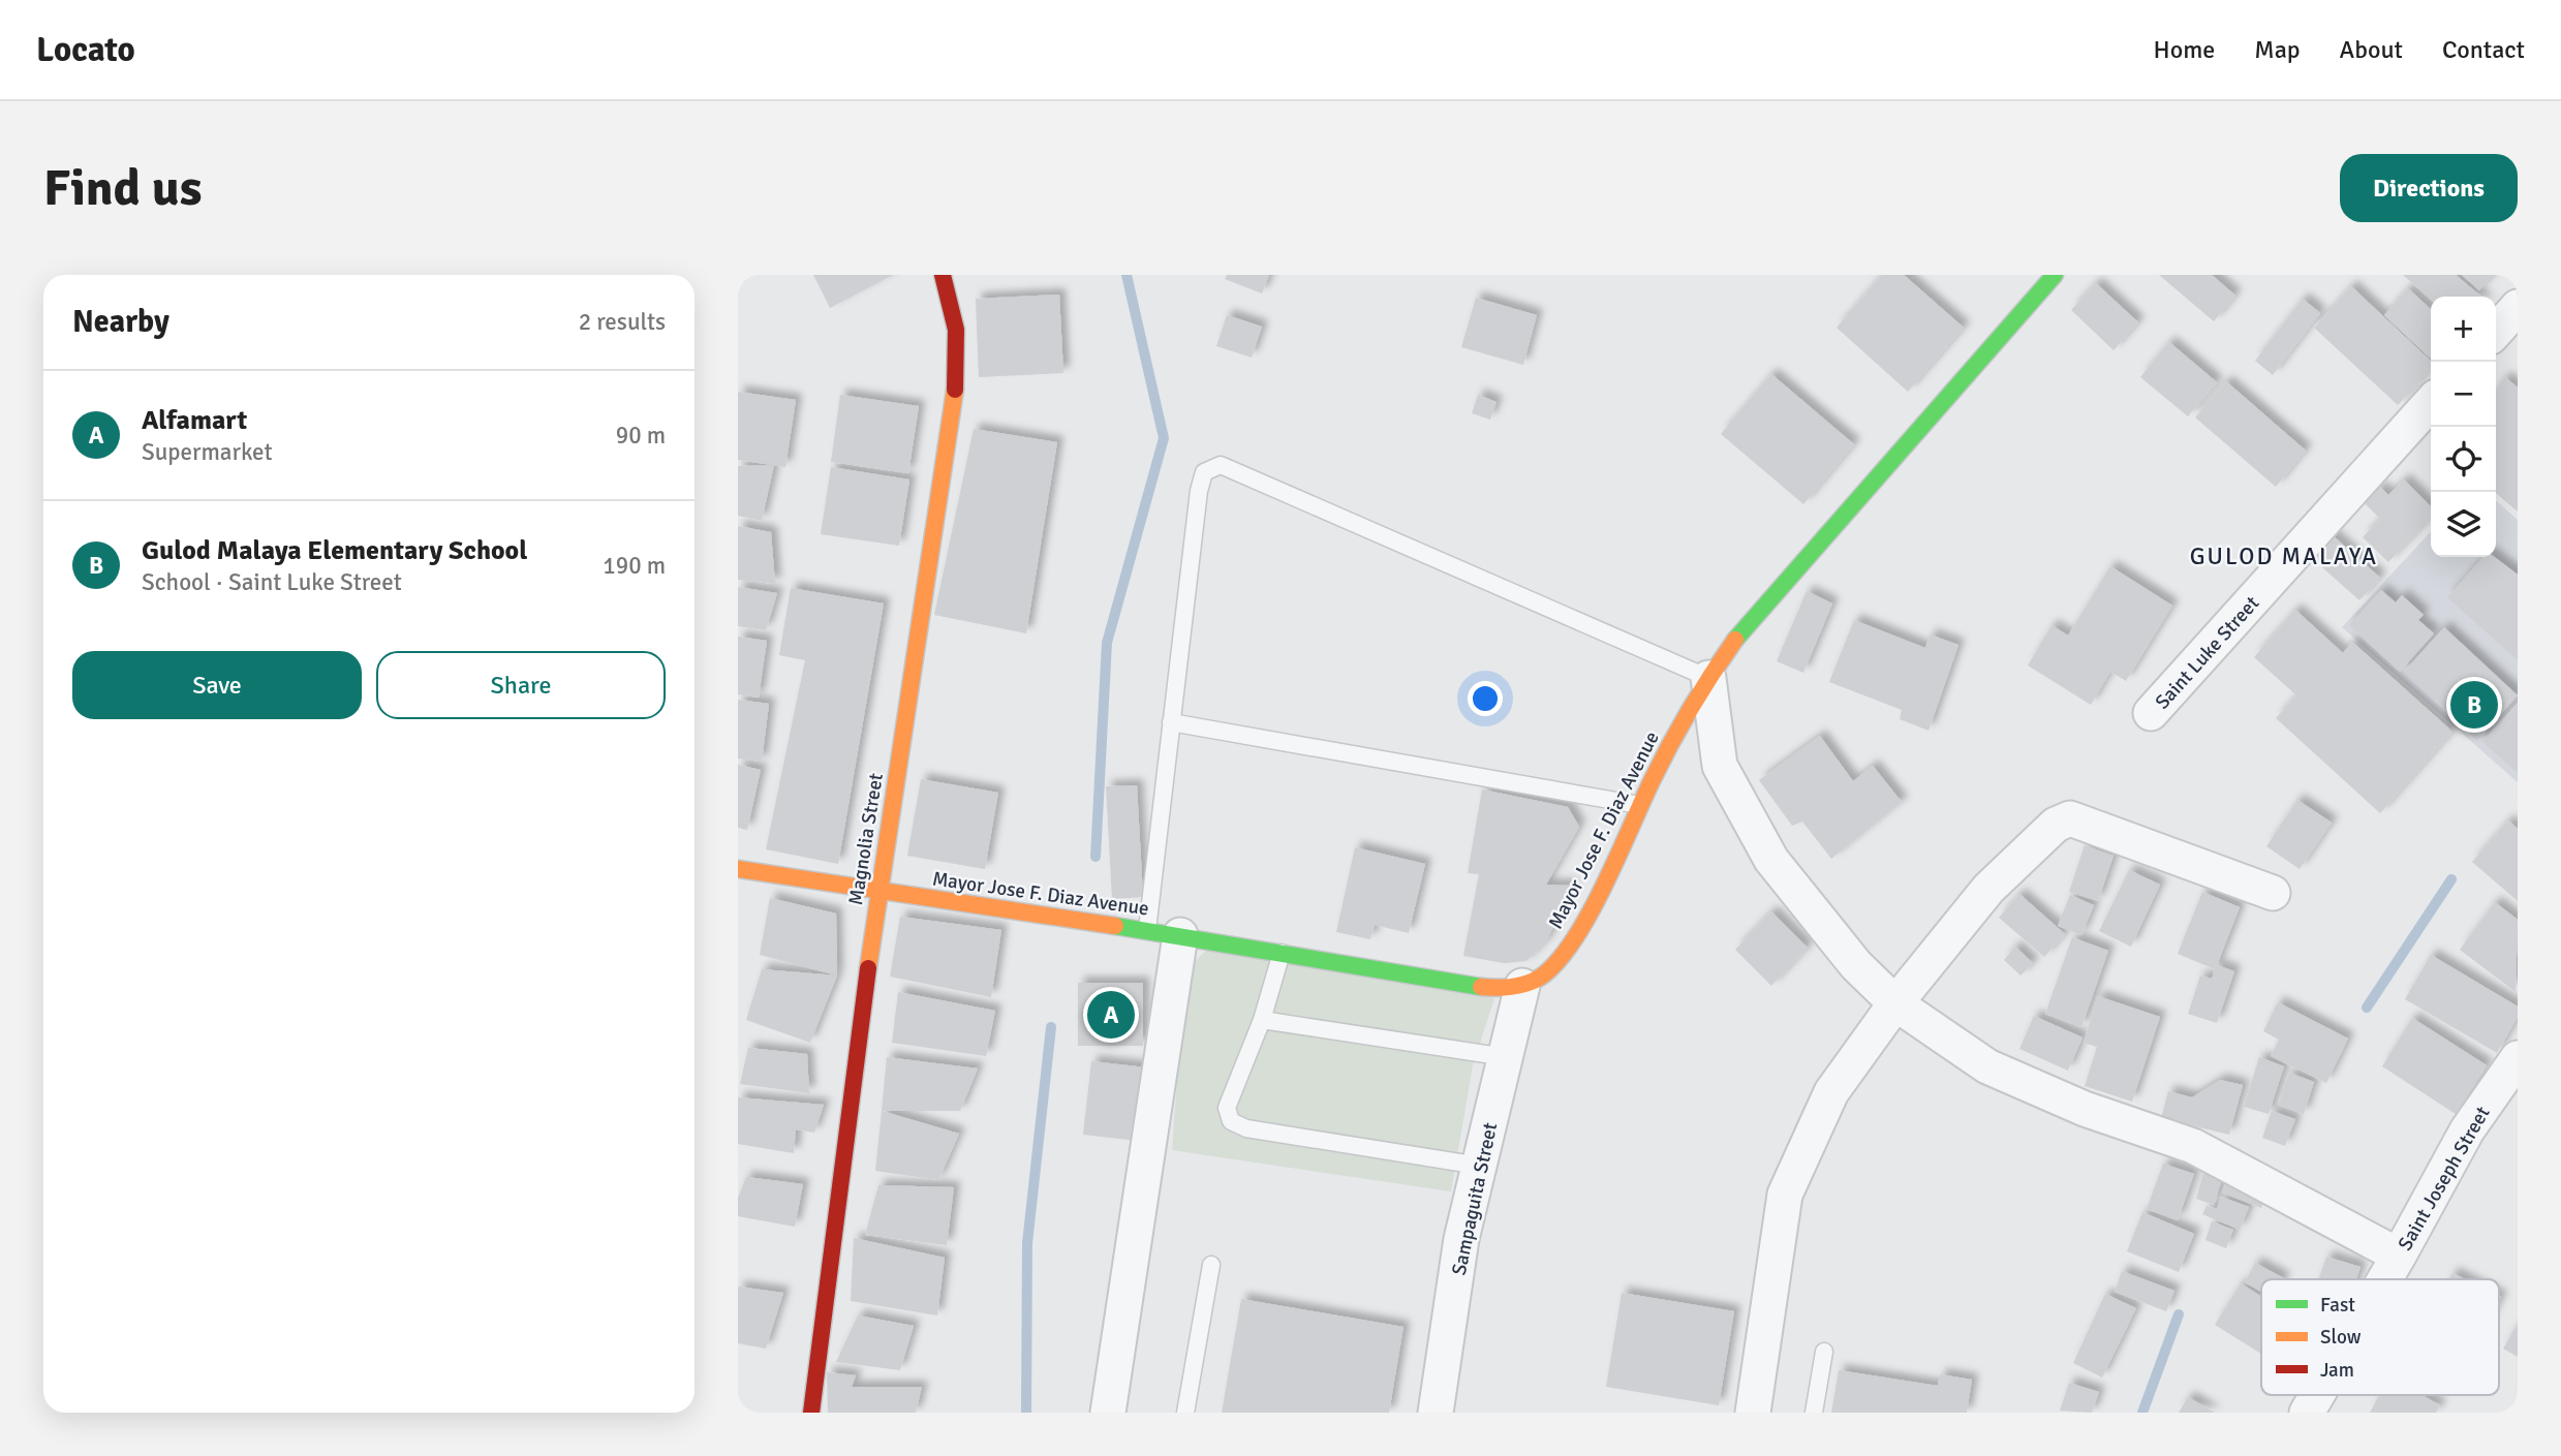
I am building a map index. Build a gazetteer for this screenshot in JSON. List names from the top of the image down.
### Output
{
  "streets": {
    "main road": ["Mayor Jose F. Diaz Avenue", "Magnolia Street"],
    "street": ["Saint Luke Street", "Saint Joseph Street", "Sampaguita Street"]
  },
  "crossings": [
    ["Mayor Jose F. Diaz Avenue", "Magnolia Street"],
    ["Mayor Jose F. Diaz Avenue", "Sampaguita Street"]
  ],
  "districts": ["GULOD MALAYA"],
  "legend": ["Fast", "Slow", "Jam"],
  "page": {
    "header": "Locato",
    "nav": [
      "Home",
      "Map",
      "About",
      "Contact"
    ],
    "buttons": [
      "Directions",
      ["Save", "Share"]
    ],
    "title": "Find us",
    "heading": ["Nearby", "2 results"],
    "map_buttons": ["+", "−"],
    "list": [
      {
        "mark": "A",
        "name": "Alfamart",
        "note": "Supermarket",
        "value": "90 m"
      },
      {
        "mark": "B",
        "name": "Gulod Malaya Elementary School",
        "note": "School · Saint Luke Street",
        "value": "190 m"
      }
    ],
    "pins": ["B", "A"]
  }
}
